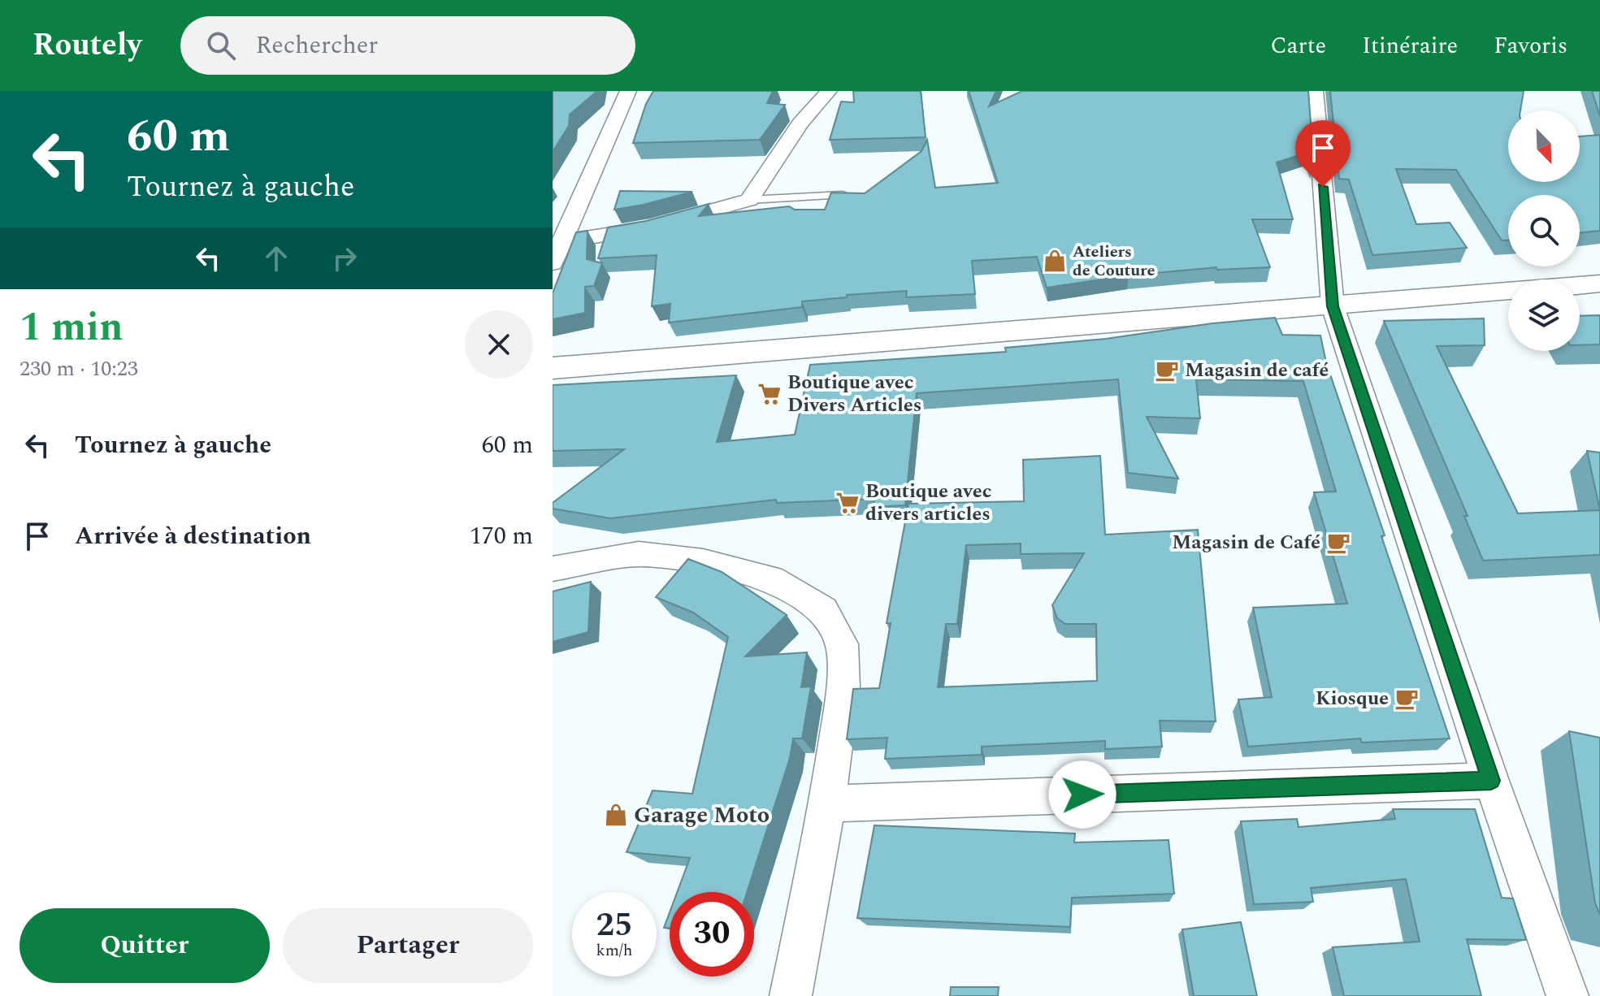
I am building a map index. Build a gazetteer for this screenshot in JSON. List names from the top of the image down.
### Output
{
  "places": {
    "shop": ["Ateliers de Couture", "Garage Moto"],
    "cafe": ["Magasin de café", "Magasin de Café", "Kiosque"],
    "supermarket": ["Boutique avec Divers Articles", "Boutique avec divers articles"]
  },
  "north": "bottom right",
  "page": {
    "header": "Routely",
    "search": "Rechercher",
    "nav": ["Carte", "Itinéraire", "Favoris"],
    "turn": ["60 m", "Tournez à gauche"],
    "heading": ["1 min", "230 m · 10:23"],
    "list": [
      {
        "name": "Tournez à gauche",
        "value": "60 m"
      },
      {
        "name": "Arrivée à destination",
        "value": "170 m"
      }
    ],
    "speed": "25 km/h",
    "limit": "30",
    "buttons": ["Quitter", "Partager"]
  }
}
